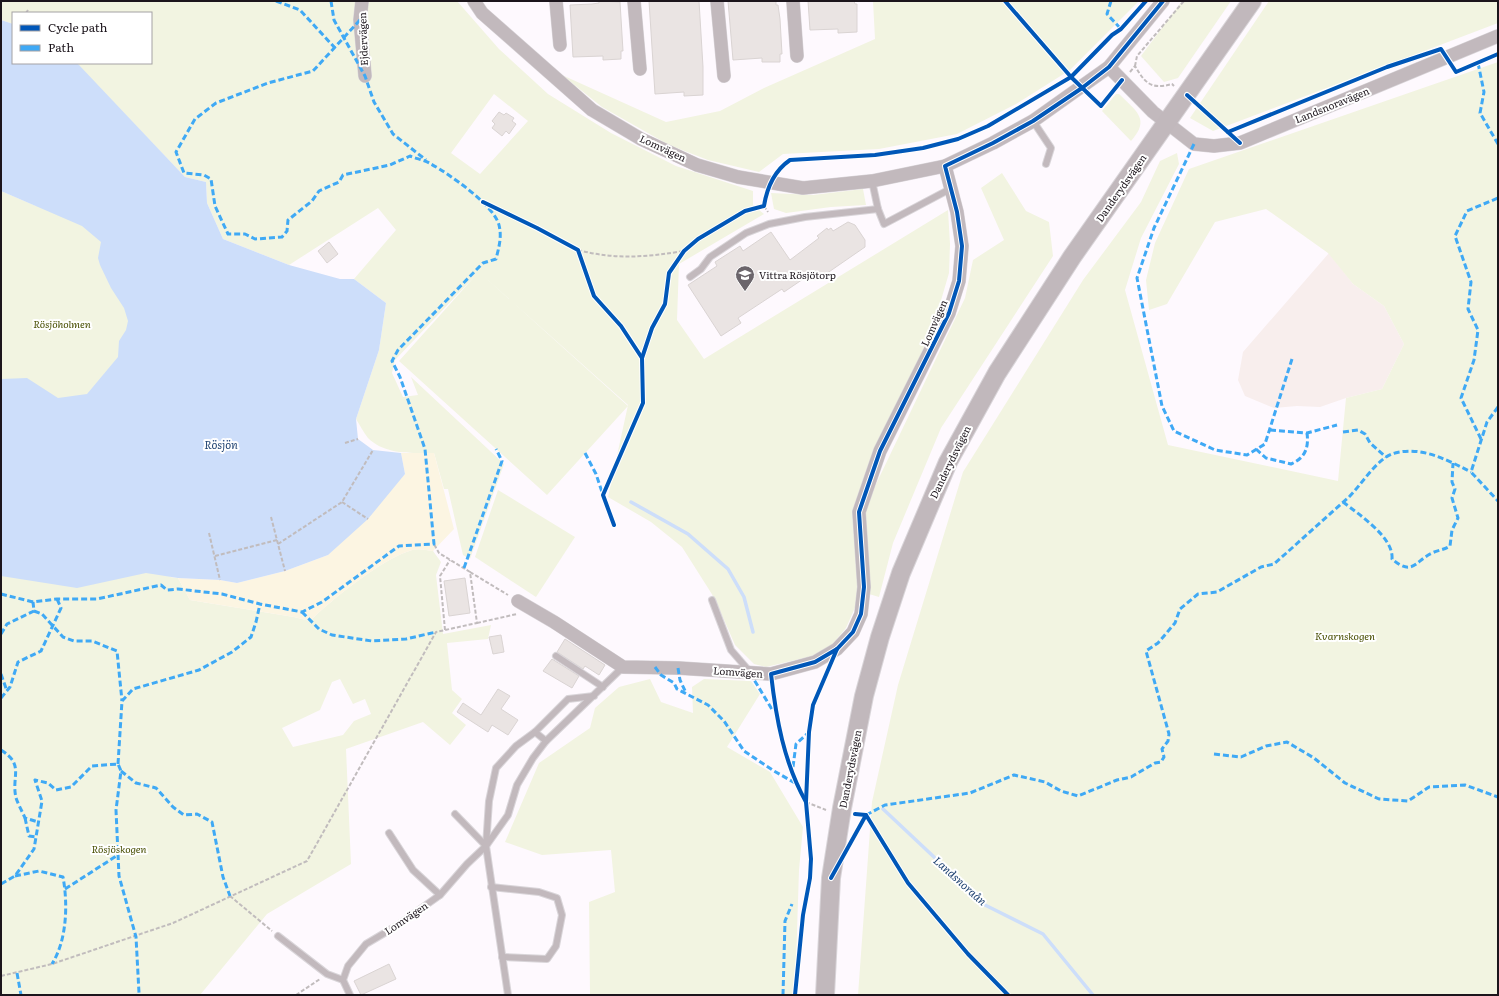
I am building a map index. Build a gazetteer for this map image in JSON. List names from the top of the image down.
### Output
{
  "streets": {
    "main road": ["Danderydsvägen"],
    "street": ["Ejdervägen", "Landsnoravägen", "Lomvägen"]
  },
  "crossings": [
    ["Landsnoravägen", "Danderydsvägen"]
  ],
  "water": ["Rösjön", "Landsnoraån"],
  "parks": ["Rösjöholmen", "Kvarnskogen", "Rösjöskogen"],
  "places": {
    "school or university": ["Vittra Rösjötorp"]
  },
  "legend": ["Cycle path", "Path"]
}
